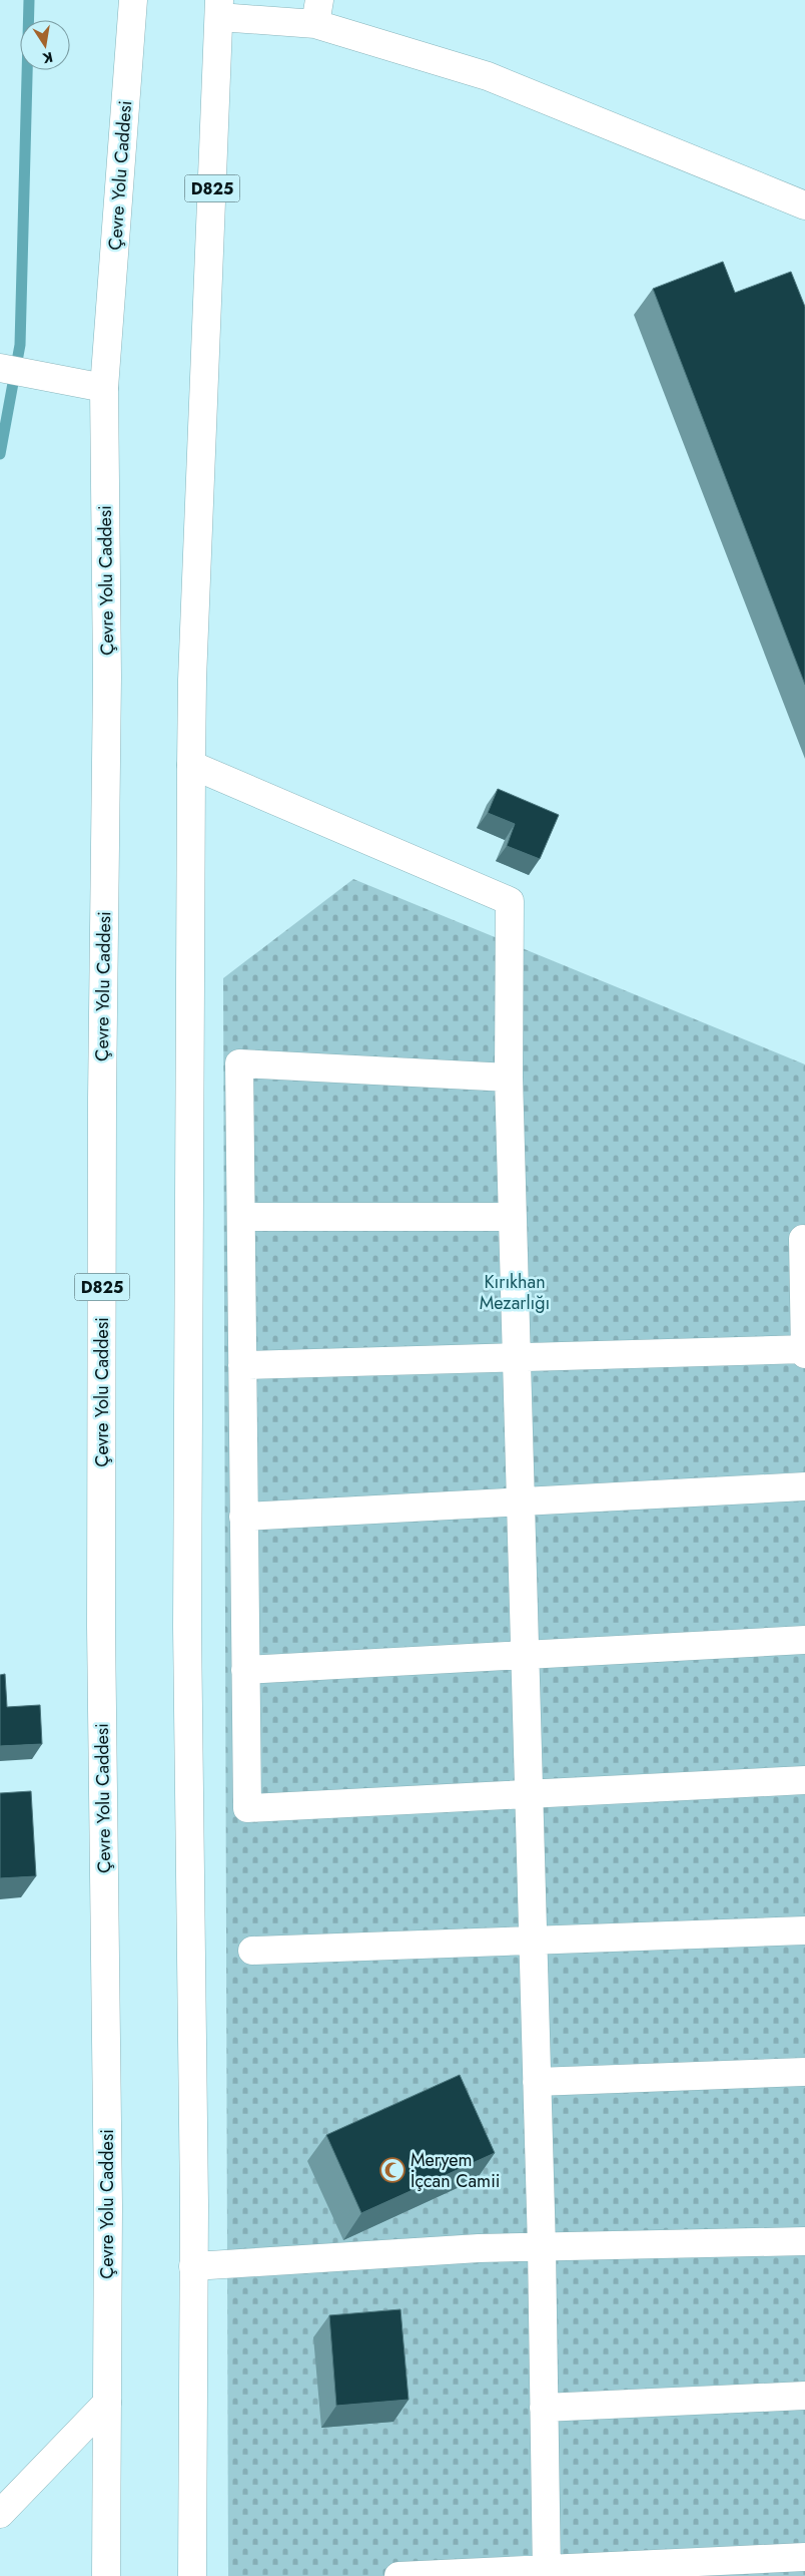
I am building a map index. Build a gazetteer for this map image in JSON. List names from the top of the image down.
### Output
{
  "streets": {
    "main road": ["Çevre Yolu Caddesi", "D825"]
  },
  "parks": ["Kırıkhan Mezarlığı"],
  "places": {
    "mosque": ["Meryem İçcan Camii"]
  },
  "north": "bottom"
}
